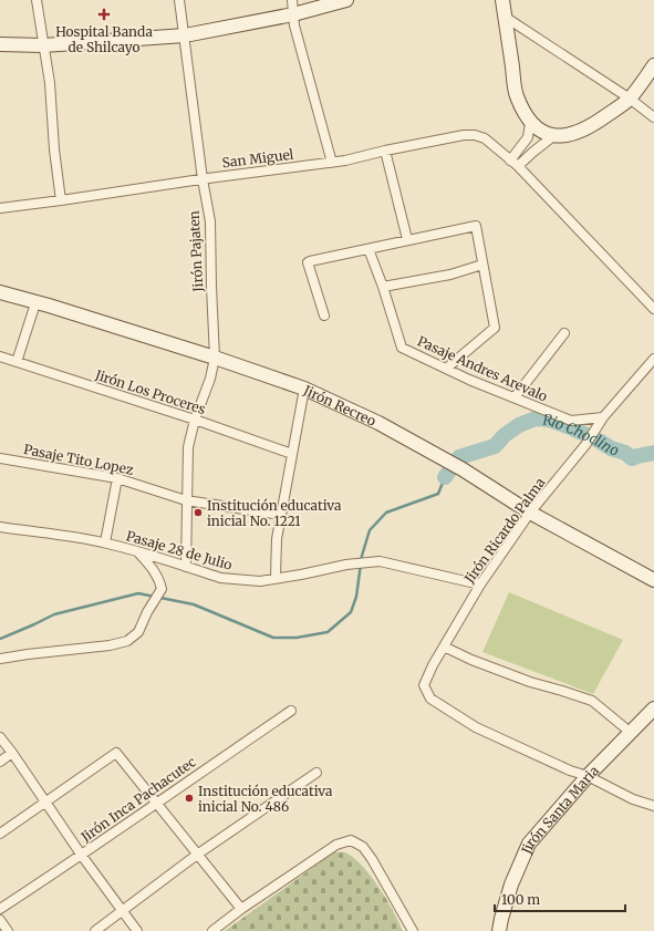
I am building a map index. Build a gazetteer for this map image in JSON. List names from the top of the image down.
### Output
{
  "streets": {
    "main road": ["Jirón Recreo", "Jirón Santa Maria"],
    "street": [
      "San Miguel",
      "Jirón Pajaten",
      "Pasaje Andres Arevalo",
      "Jirón Los Proceres",
      "Pasaje Tito Lopez",
      "Jirón Ricardo Palma",
      "Pasaje 28 de Julio",
      "Jirón Inca Pachacutec"
    ]
  },
  "crossings": [
    ["San Miguel", "Jirón Pajaten"],
    ["Jirón Pajaten", "Jirón Los Proceres"],
    ["Jirón Pajaten", "Jirón Recreo"],
    ["Jirón Pajaten", "Pasaje Tito Lopez"],
    ["Jirón Pajaten", "Pasaje 28 de Julio"],
    ["Pasaje Andres Arevalo", "Jirón Ricardo Palma"],
    ["Jirón Recreo", "Jirón Ricardo Palma"],
    ["Jirón Ricardo Palma", "Pasaje 28 de Julio"],
    ["Jirón Ricardo Palma", "Jirón Santa Maria"]
  ],
  "water": ["Rio Choclino"],
  "places": {
    "health": ["Hospital Banda de Shilcayo"],
    "other": ["Institución educativa inicial No. 1221", "Institución educativa inicial No. 486"]
  },
  "scale_bar": "100 m"
}
